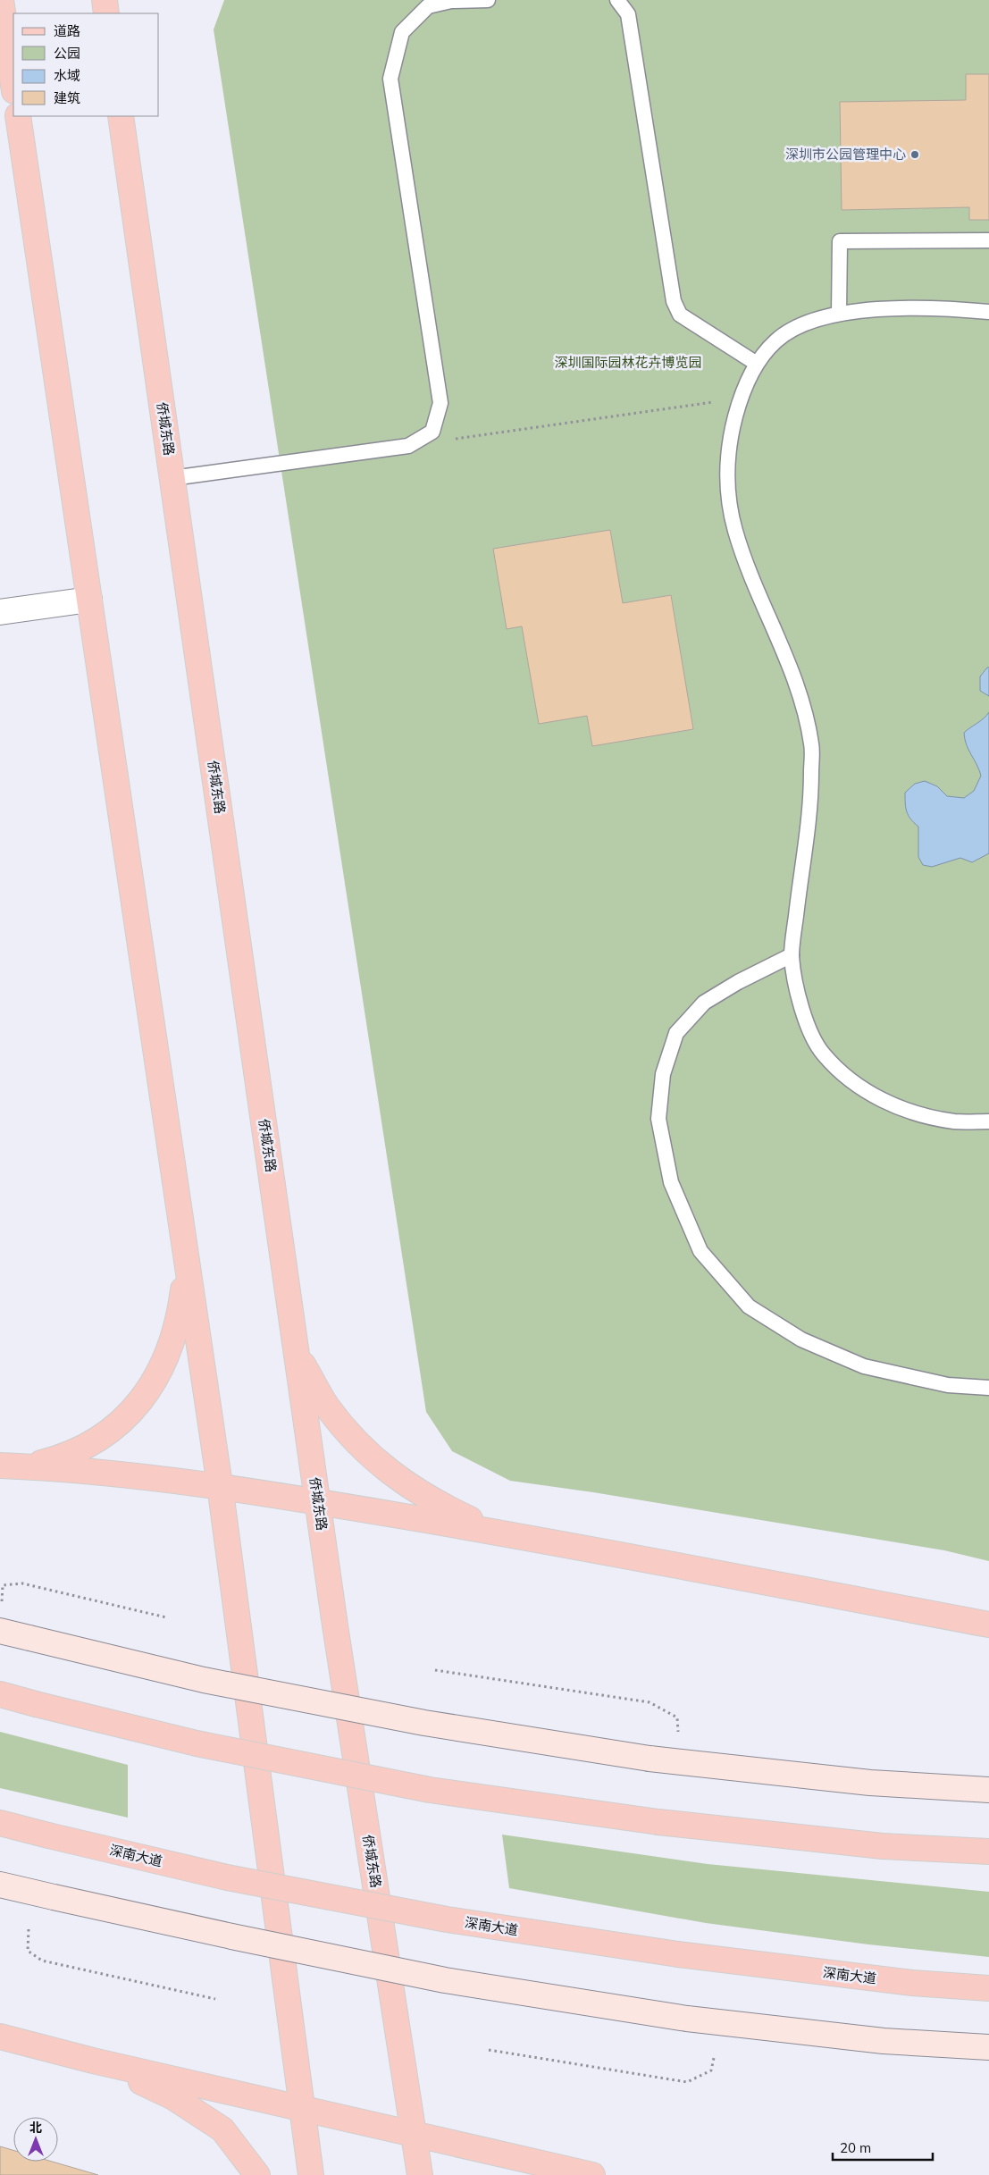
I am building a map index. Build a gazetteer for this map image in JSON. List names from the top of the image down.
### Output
{
  "streets": {
    "main road": ["侨城东路", "深南大道"]
  },
  "parks": ["深圳国际园林花卉博览园"],
  "places": ["深圳市公园管理中心"],
  "legend": [
    "道路",
    "公园",
    "水域",
    "建筑"
  ],
  "scale_bar": "20 m",
  "north": "top"
}
